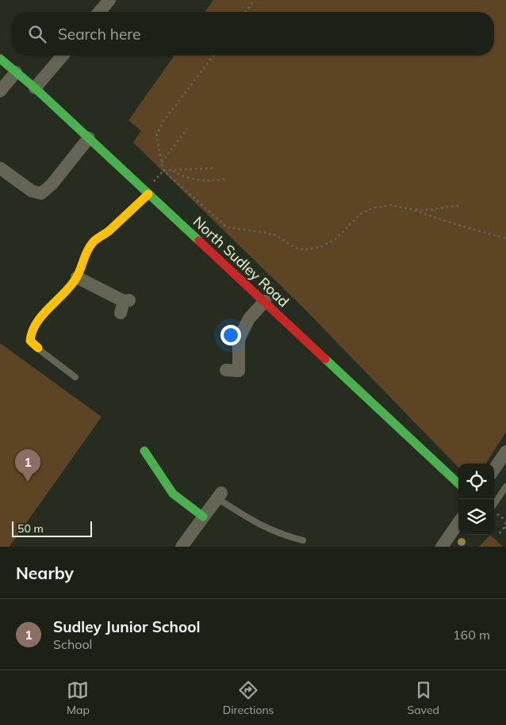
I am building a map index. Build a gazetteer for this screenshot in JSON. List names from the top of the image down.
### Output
{
  "streets": {
    "street": ["North Sudley Road"]
  },
  "scale_bar": "50 m",
  "page": {
    "search": "Search here",
    "pins": "1",
    "scale": "50 m",
    "heading": "Nearby",
    "list": [
      {
        "mark": "1",
        "name": "Sudley Junior School",
        "note": "School",
        "value": "160 m"
      }
    ],
    "nav": ["Map", "Directions", "Saved"]
  }
}
